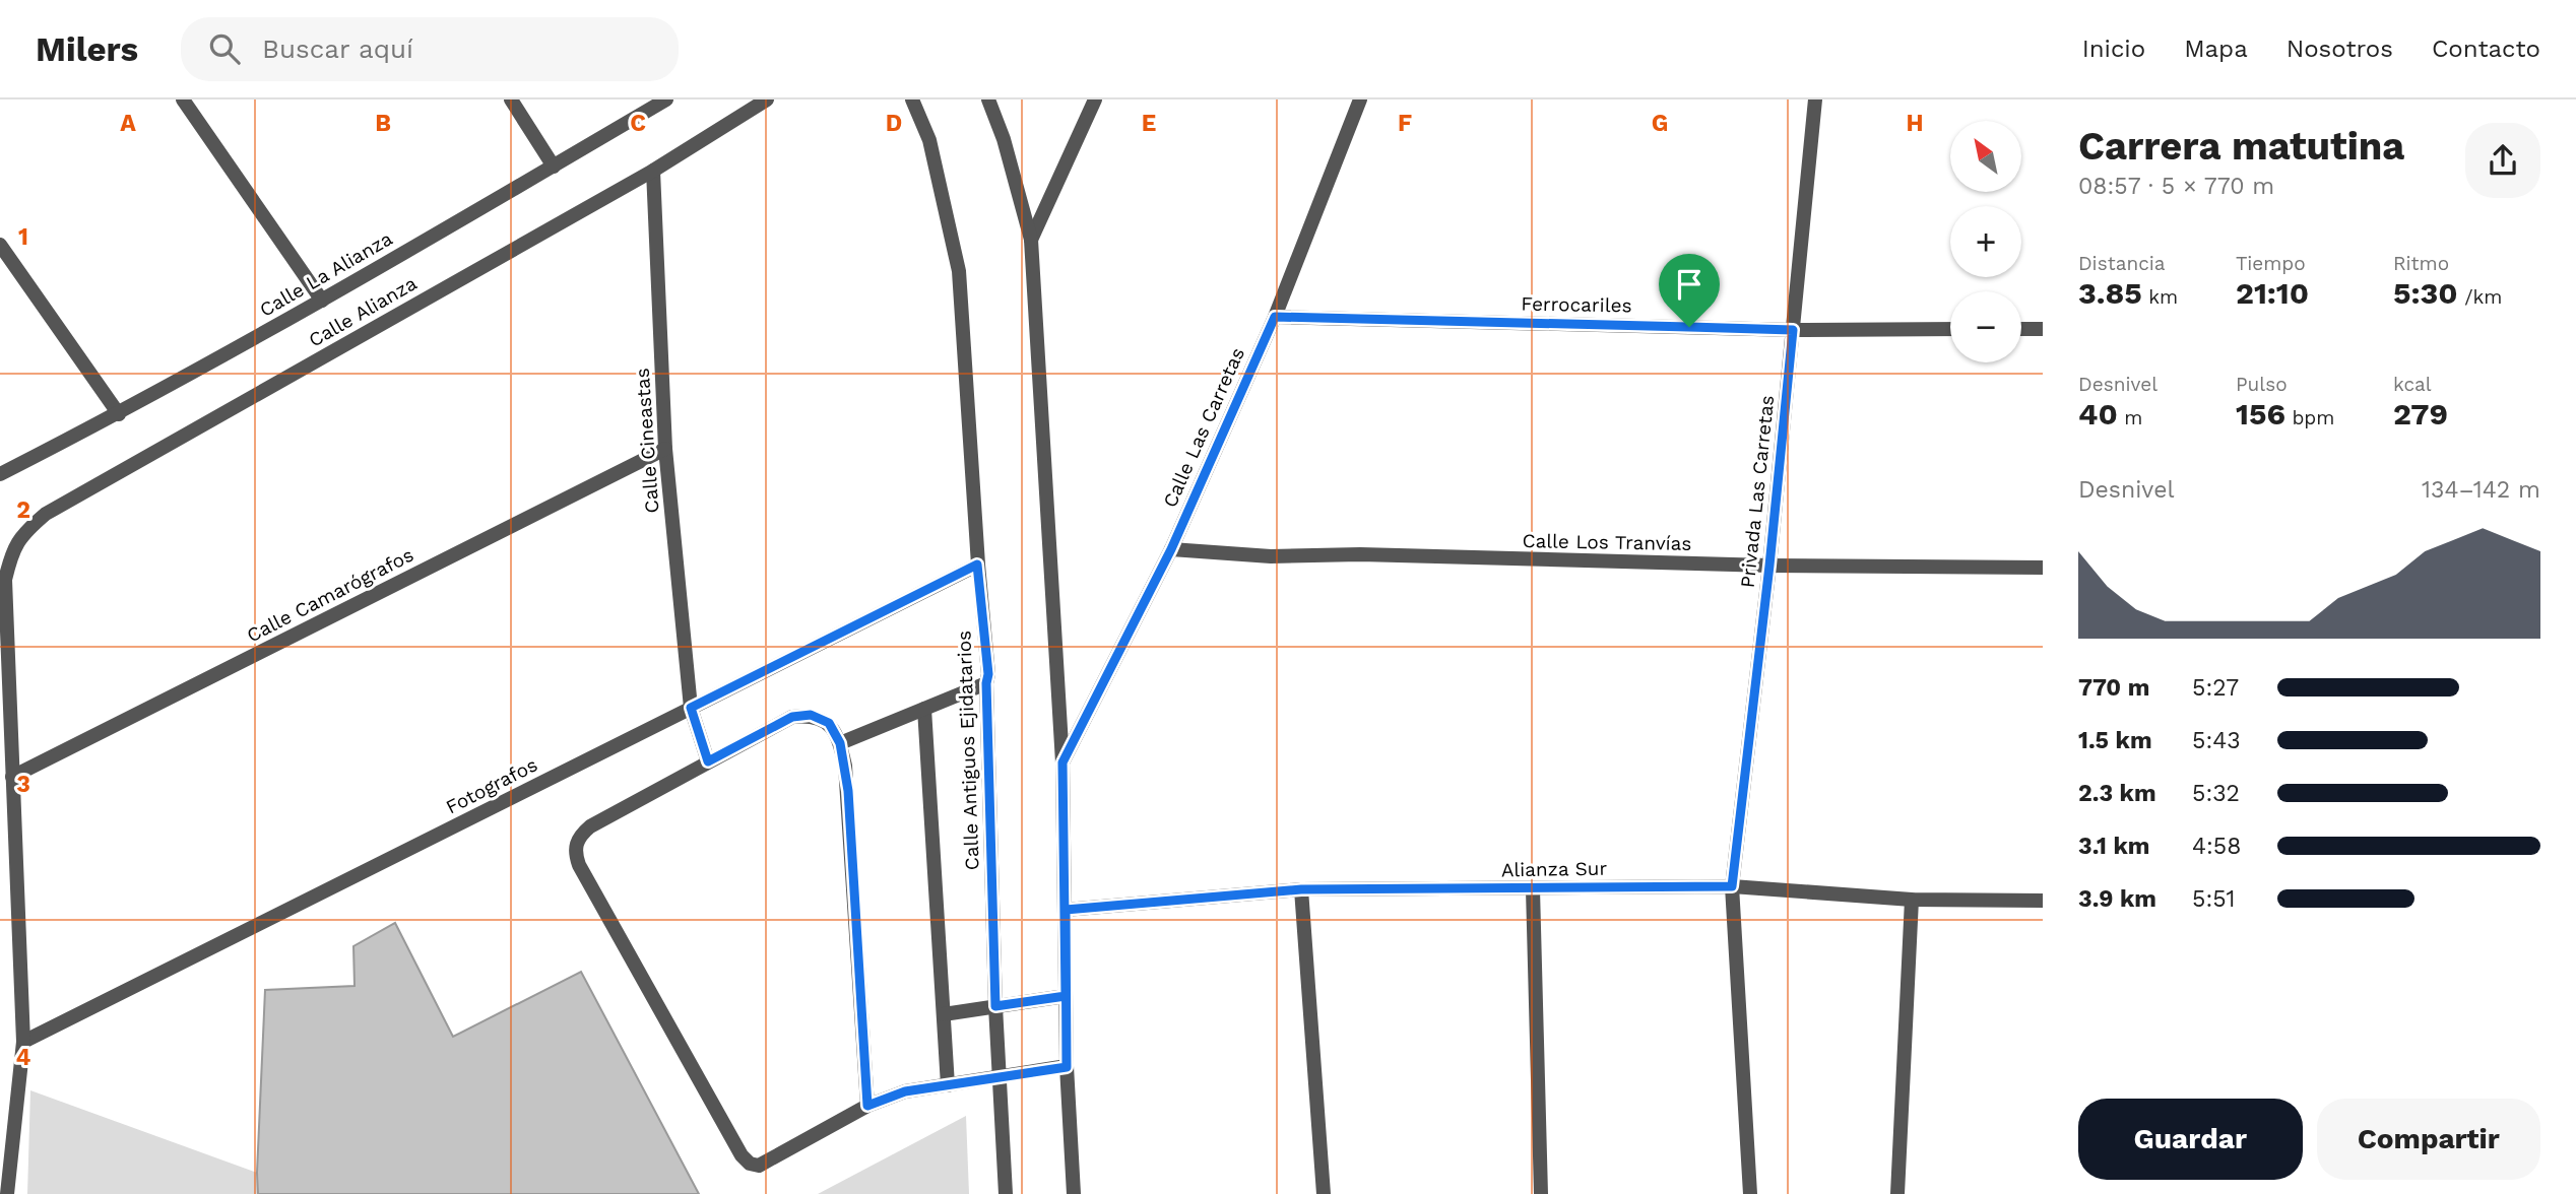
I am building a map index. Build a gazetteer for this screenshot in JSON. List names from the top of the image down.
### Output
{
  "streets": {
    "street": [
      "Calle La Alianza",
      "Ferrocariles",
      "Calle Alianza",
      "Calle Las Carretas",
      "Calle Cineastas",
      "Privada Las Carretas",
      "Calle Los Tranvías",
      "Calle Camarógrafos",
      "Calle Antiguos Ejidatarios",
      "Fotografos",
      "Alianza Sur"
    ]
  },
  "crossings": [
    ["Ferrocariles", "Calle Las Carretas"],
    ["Ferrocariles", "Privada Las Carretas"],
    ["Calle Alianza", "Calle Cineastas"],
    ["Calle Alianza", "Calle Camarógrafos"],
    ["Calle Alianza", "Fotografos"],
    ["Calle Las Carretas", "Calle Los Tranvías"],
    ["Calle Cineastas", "Calle Camarógrafos"],
    ["Calle Cineastas", "Fotografos"],
    ["Privada Las Carretas", "Calle Los Tranvías"],
    ["Privada Las Carretas", "Alianza Sur"],
    ["Calle Antiguos Ejidatarios", "Fotografos"]
  ],
  "north": "top left",
  "page": {
    "header": "Milers",
    "search": "Buscar aquí",
    "nav": [
      "Inicio",
      "Mapa",
      "Nosotros",
      "Contacto"
    ],
    "heading": ["Carrera matutina", "08:57 · 5 × 770 m"],
    "map_buttons": ["+", "−"],
    "stats": [
      ["Distancia", "3.85 km"],
      ["Tiempo", "21:10"],
      ["Ritmo", "5:30 /km"],
      ["Desnivel", "40 m"],
      ["Pulso", "156 bpm"],
      ["kcal", "279"]
    ],
    "chart": ["Desnivel", "134–142 m"],
    "list": [
      {
        "name": "770 m",
        "note": "5:27"
      },
      {
        "name": "1.5 km",
        "note": "5:43"
      },
      {
        "name": "2.3 km",
        "note": "5:32"
      },
      {
        "name": "3.1 km",
        "note": "4:58"
      },
      {
        "name": "3.9 km",
        "note": "5:51"
      }
    ],
    "buttons": ["Guardar", "Compartir"]
  },
  "grid": {
    "columns": [
      "A",
      "B",
      "C",
      "D",
      "E",
      "F",
      "G",
      "H"
    ],
    "rows": [
      "1",
      "2",
      "3",
      "4"
    ]
  }
}
